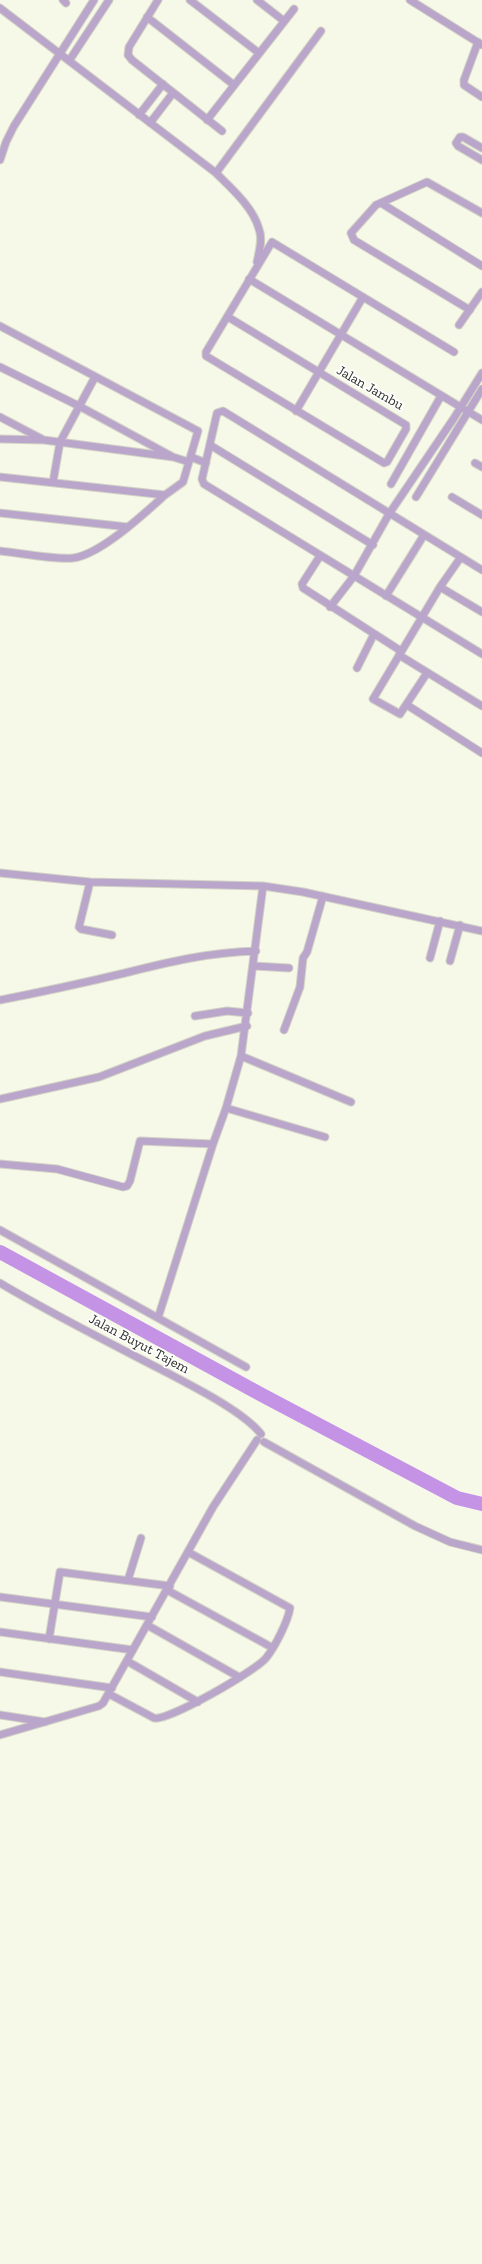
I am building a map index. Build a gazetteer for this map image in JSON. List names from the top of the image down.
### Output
{
  "streets": {
    "street": ["Jalan Jambu", "Jalan Buyut Tajem"]
  }
}
